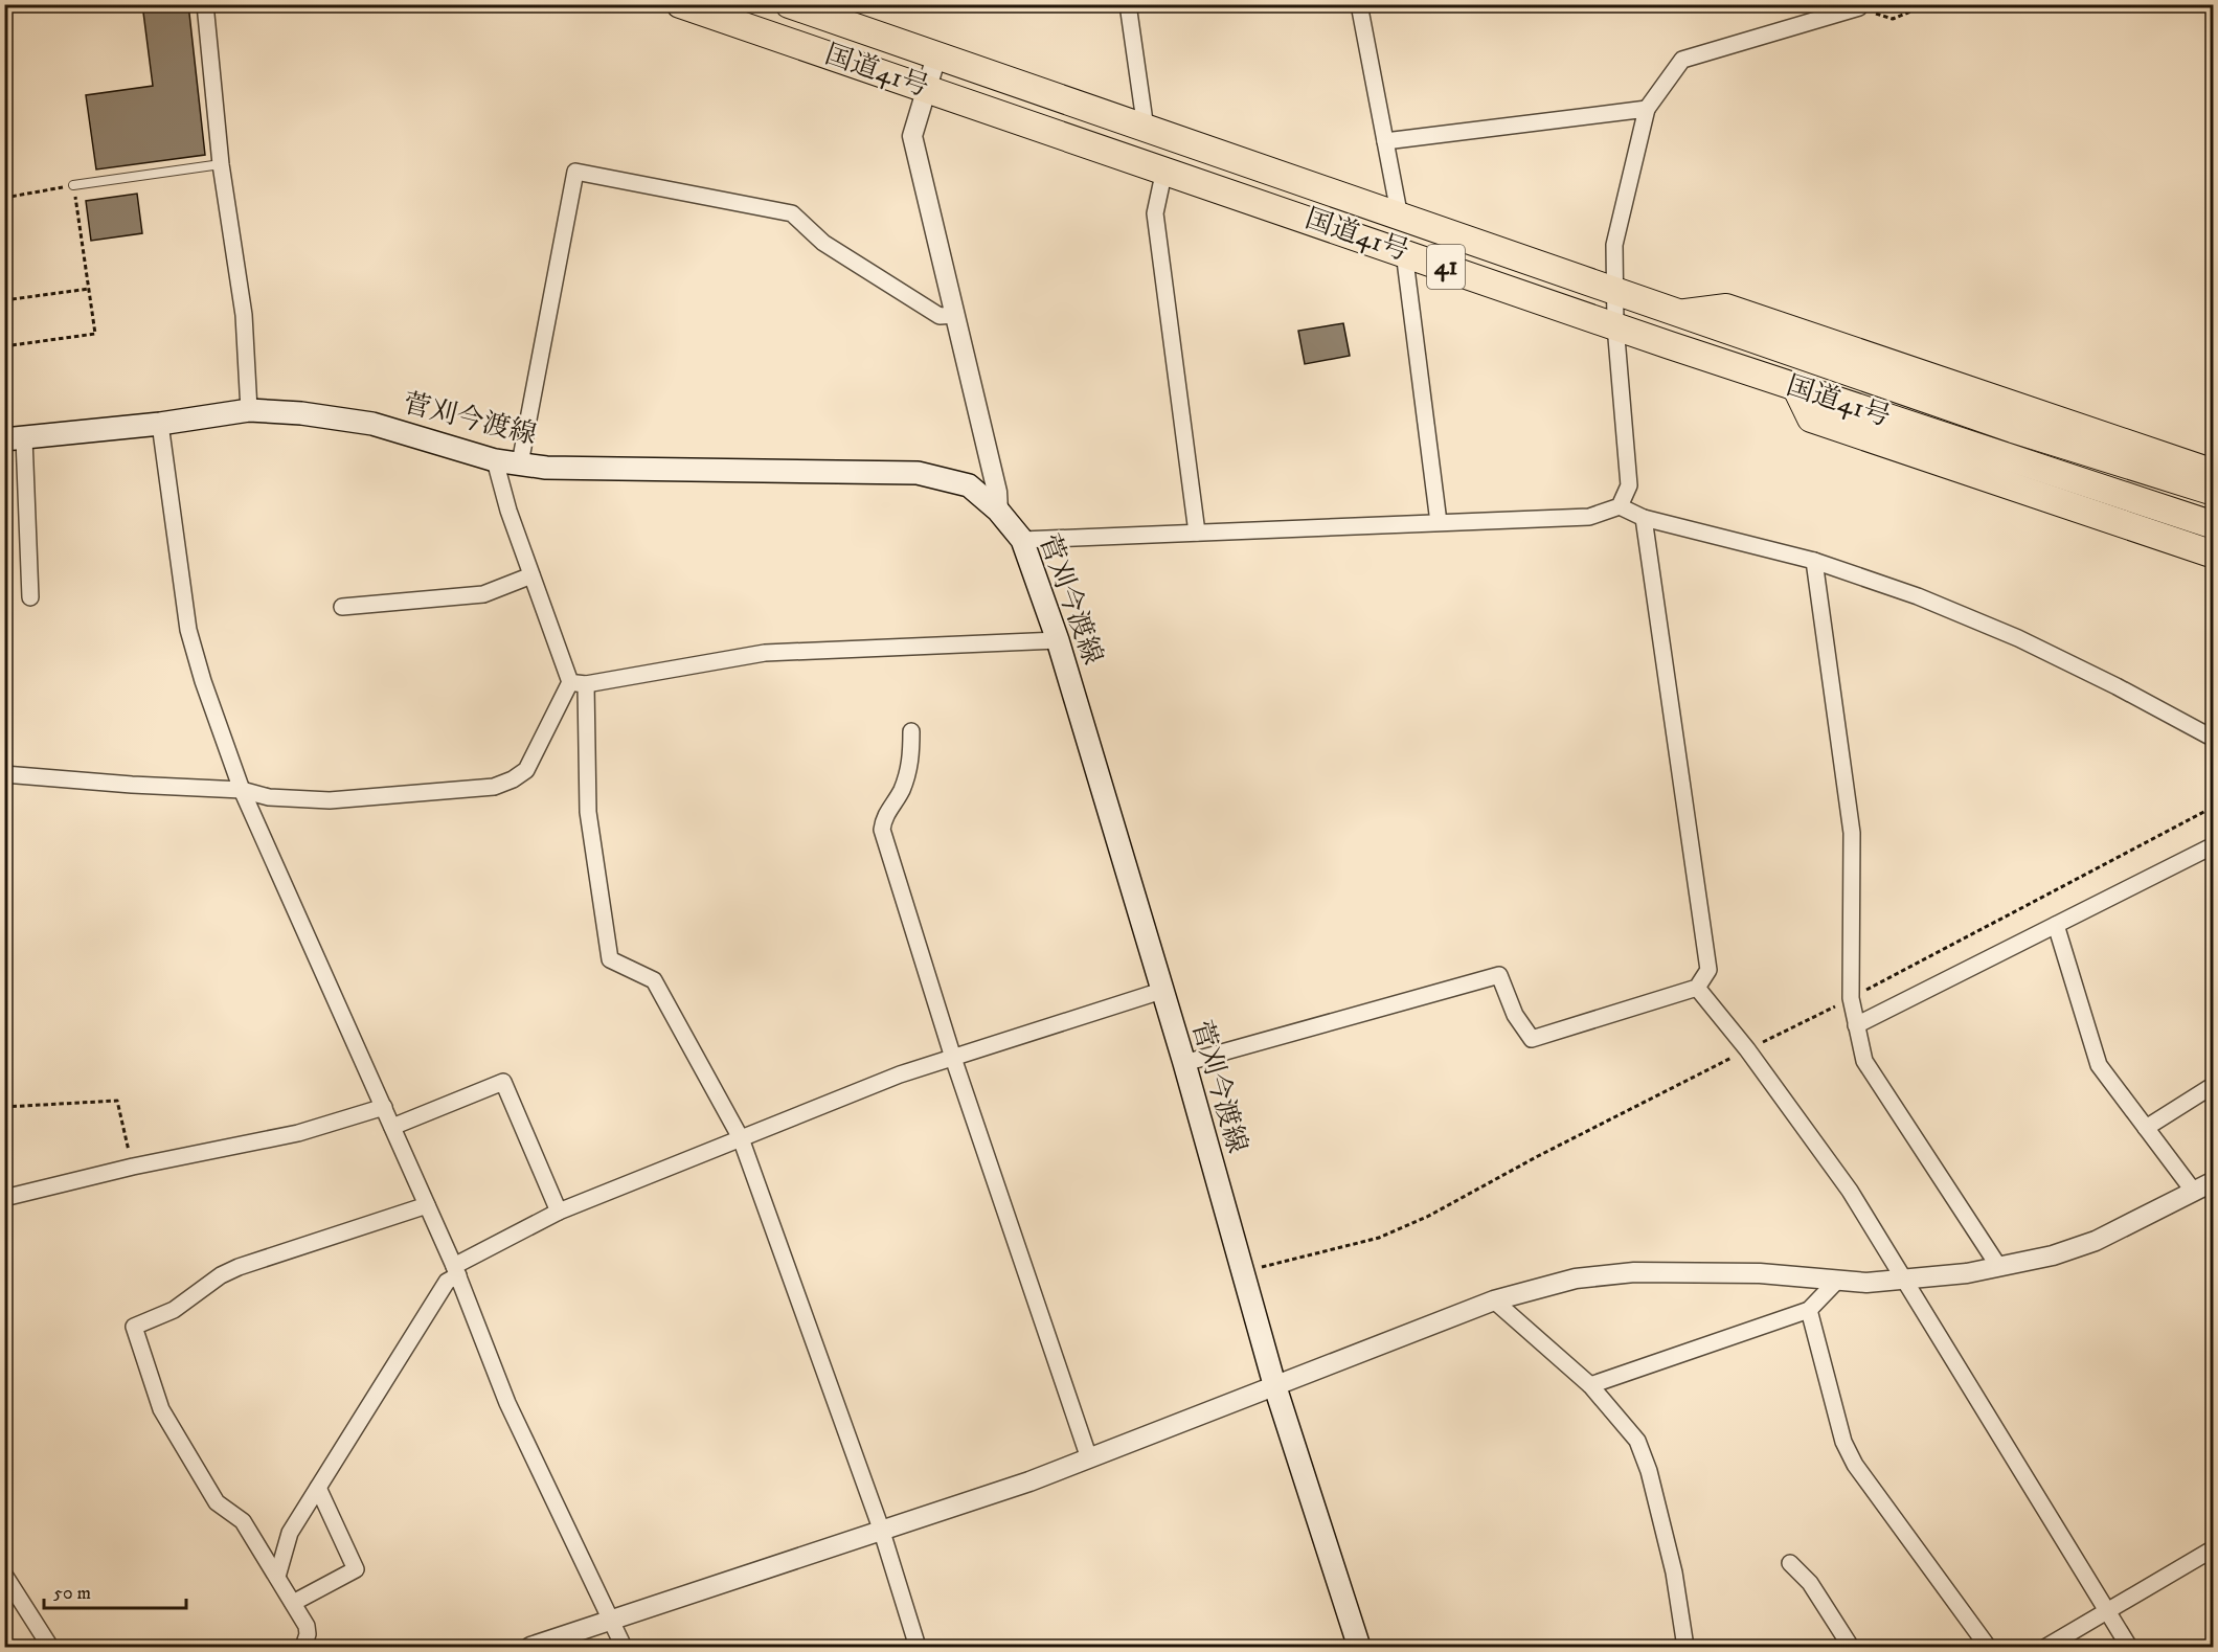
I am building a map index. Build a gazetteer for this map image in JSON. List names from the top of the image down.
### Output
{
  "streets": {
    "highway": ["国道41号", "41"],
    "main road": ["菅刈今渡線"]
  },
  "scale_bar": "50 m"
}
